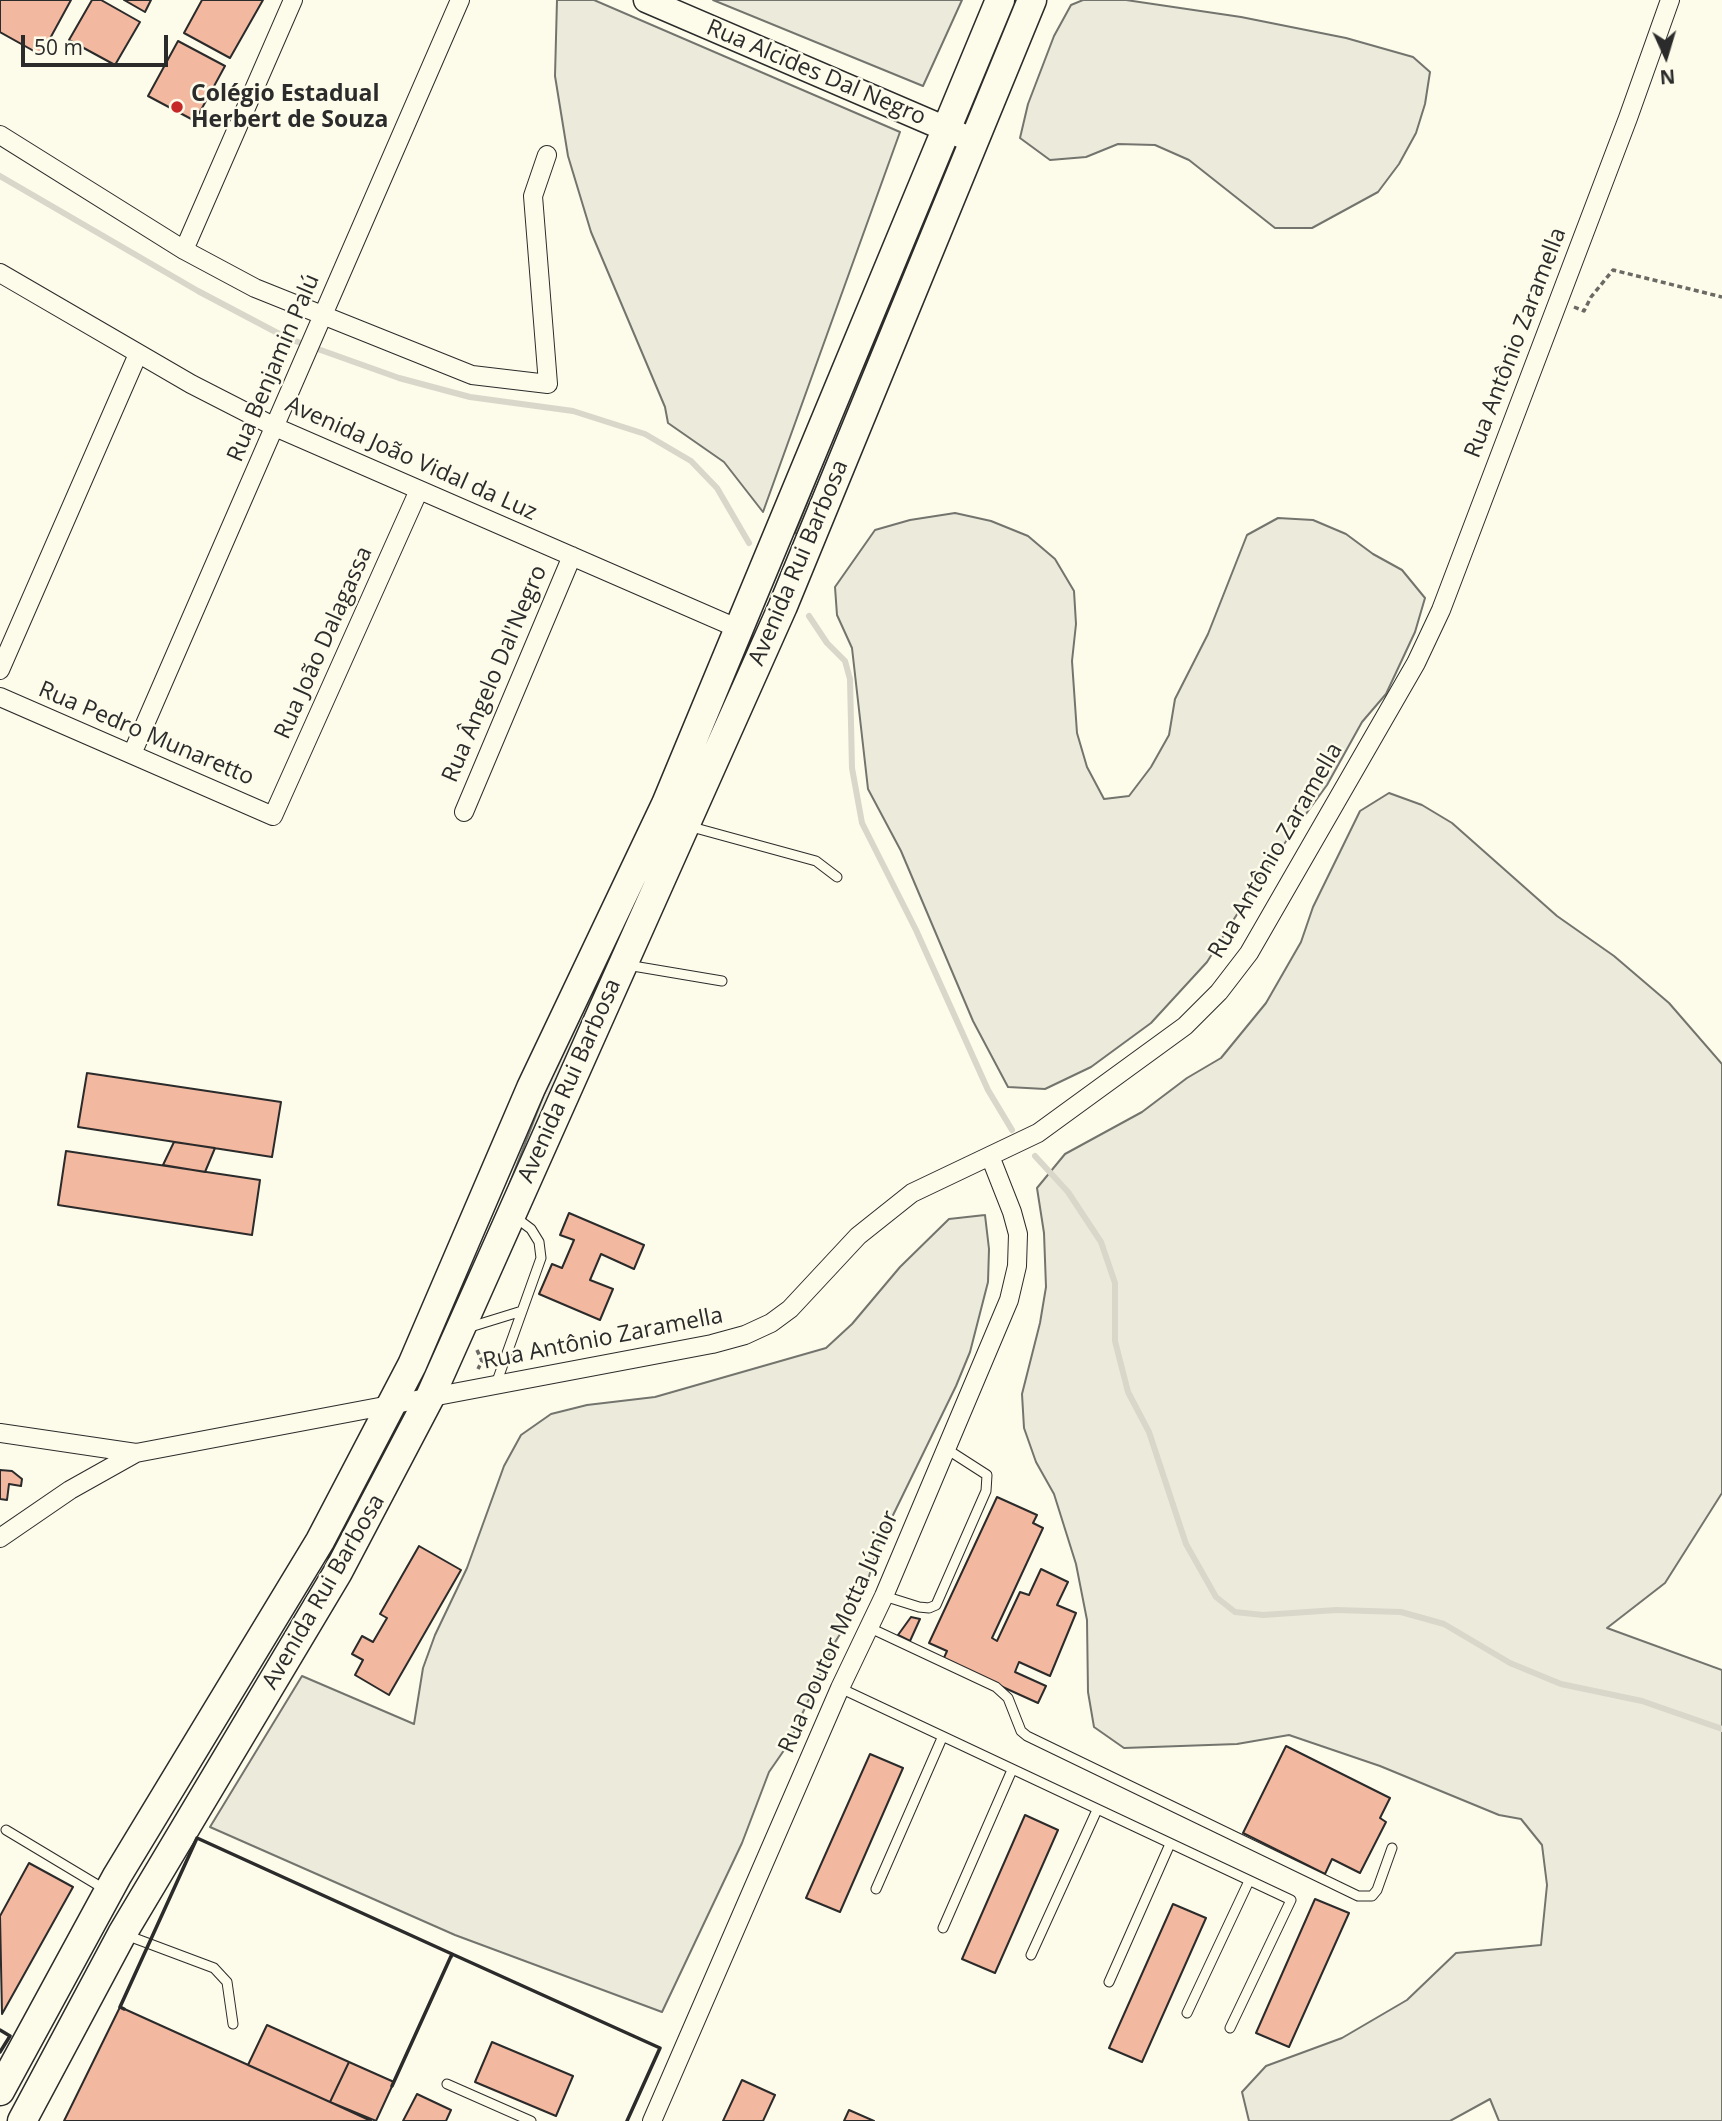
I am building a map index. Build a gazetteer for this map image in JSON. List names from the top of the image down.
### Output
{
  "streets": {
    "main road": ["Rua Alcides Dal Negro", "Avenida Rui Barbosa"],
    "street": [
      "Rua Antônio Zaramella",
      "Rua Benjamin Palú",
      "Avenida João Vidal da Luz",
      "Rua João Dalagassa",
      "Rua Ângelo Dal'Negro",
      "Rua Pedro Munaretto",
      "Rua Doutor Motta Júnior"
    ]
  },
  "crossings": [
    ["Rua Alcides Dal Negro", "Avenida Rui Barbosa"],
    ["Rua Antônio Zaramella", "Avenida Rui Barbosa"],
    ["Rua Antônio Zaramella", "Rua Doutor Motta Júnior"],
    ["Rua Benjamin Palú", "Avenida João Vidal da Luz"],
    ["Rua Benjamin Palú", "Rua Pedro Munaretto"],
    ["Avenida João Vidal da Luz", "Avenida Rui Barbosa"],
    ["Avenida João Vidal da Luz", "Rua João Dalagassa"],
    ["Avenida João Vidal da Luz", "Rua Ângelo Dal'Negro"],
    ["Rua João Dalagassa", "Rua Pedro Munaretto"]
  ],
  "places": ["Colégio Estadual Herbert de Souza"],
  "scale_bar": "50 m",
  "north": "bottom"
}
